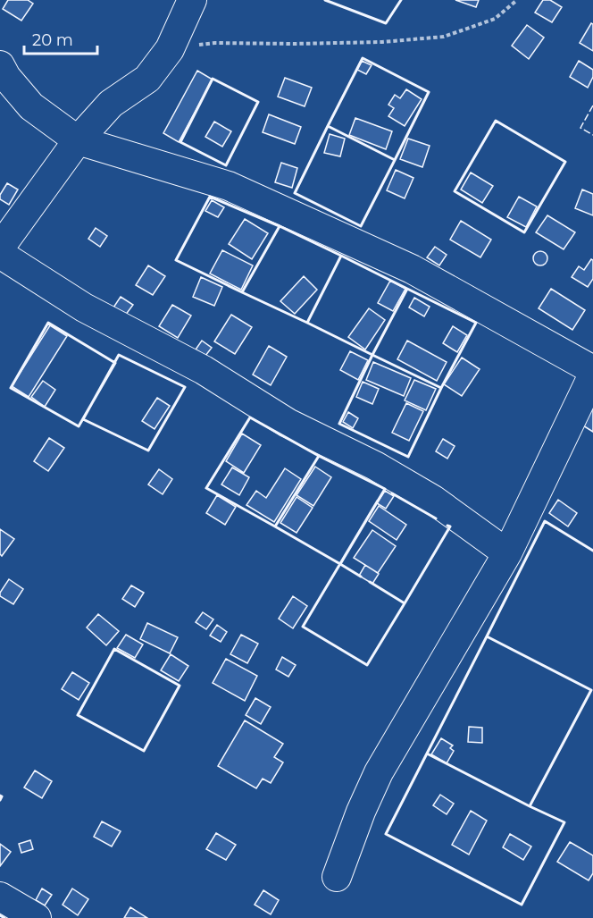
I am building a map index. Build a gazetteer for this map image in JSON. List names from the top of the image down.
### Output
{
  "scale_bar": "20 m"
}
